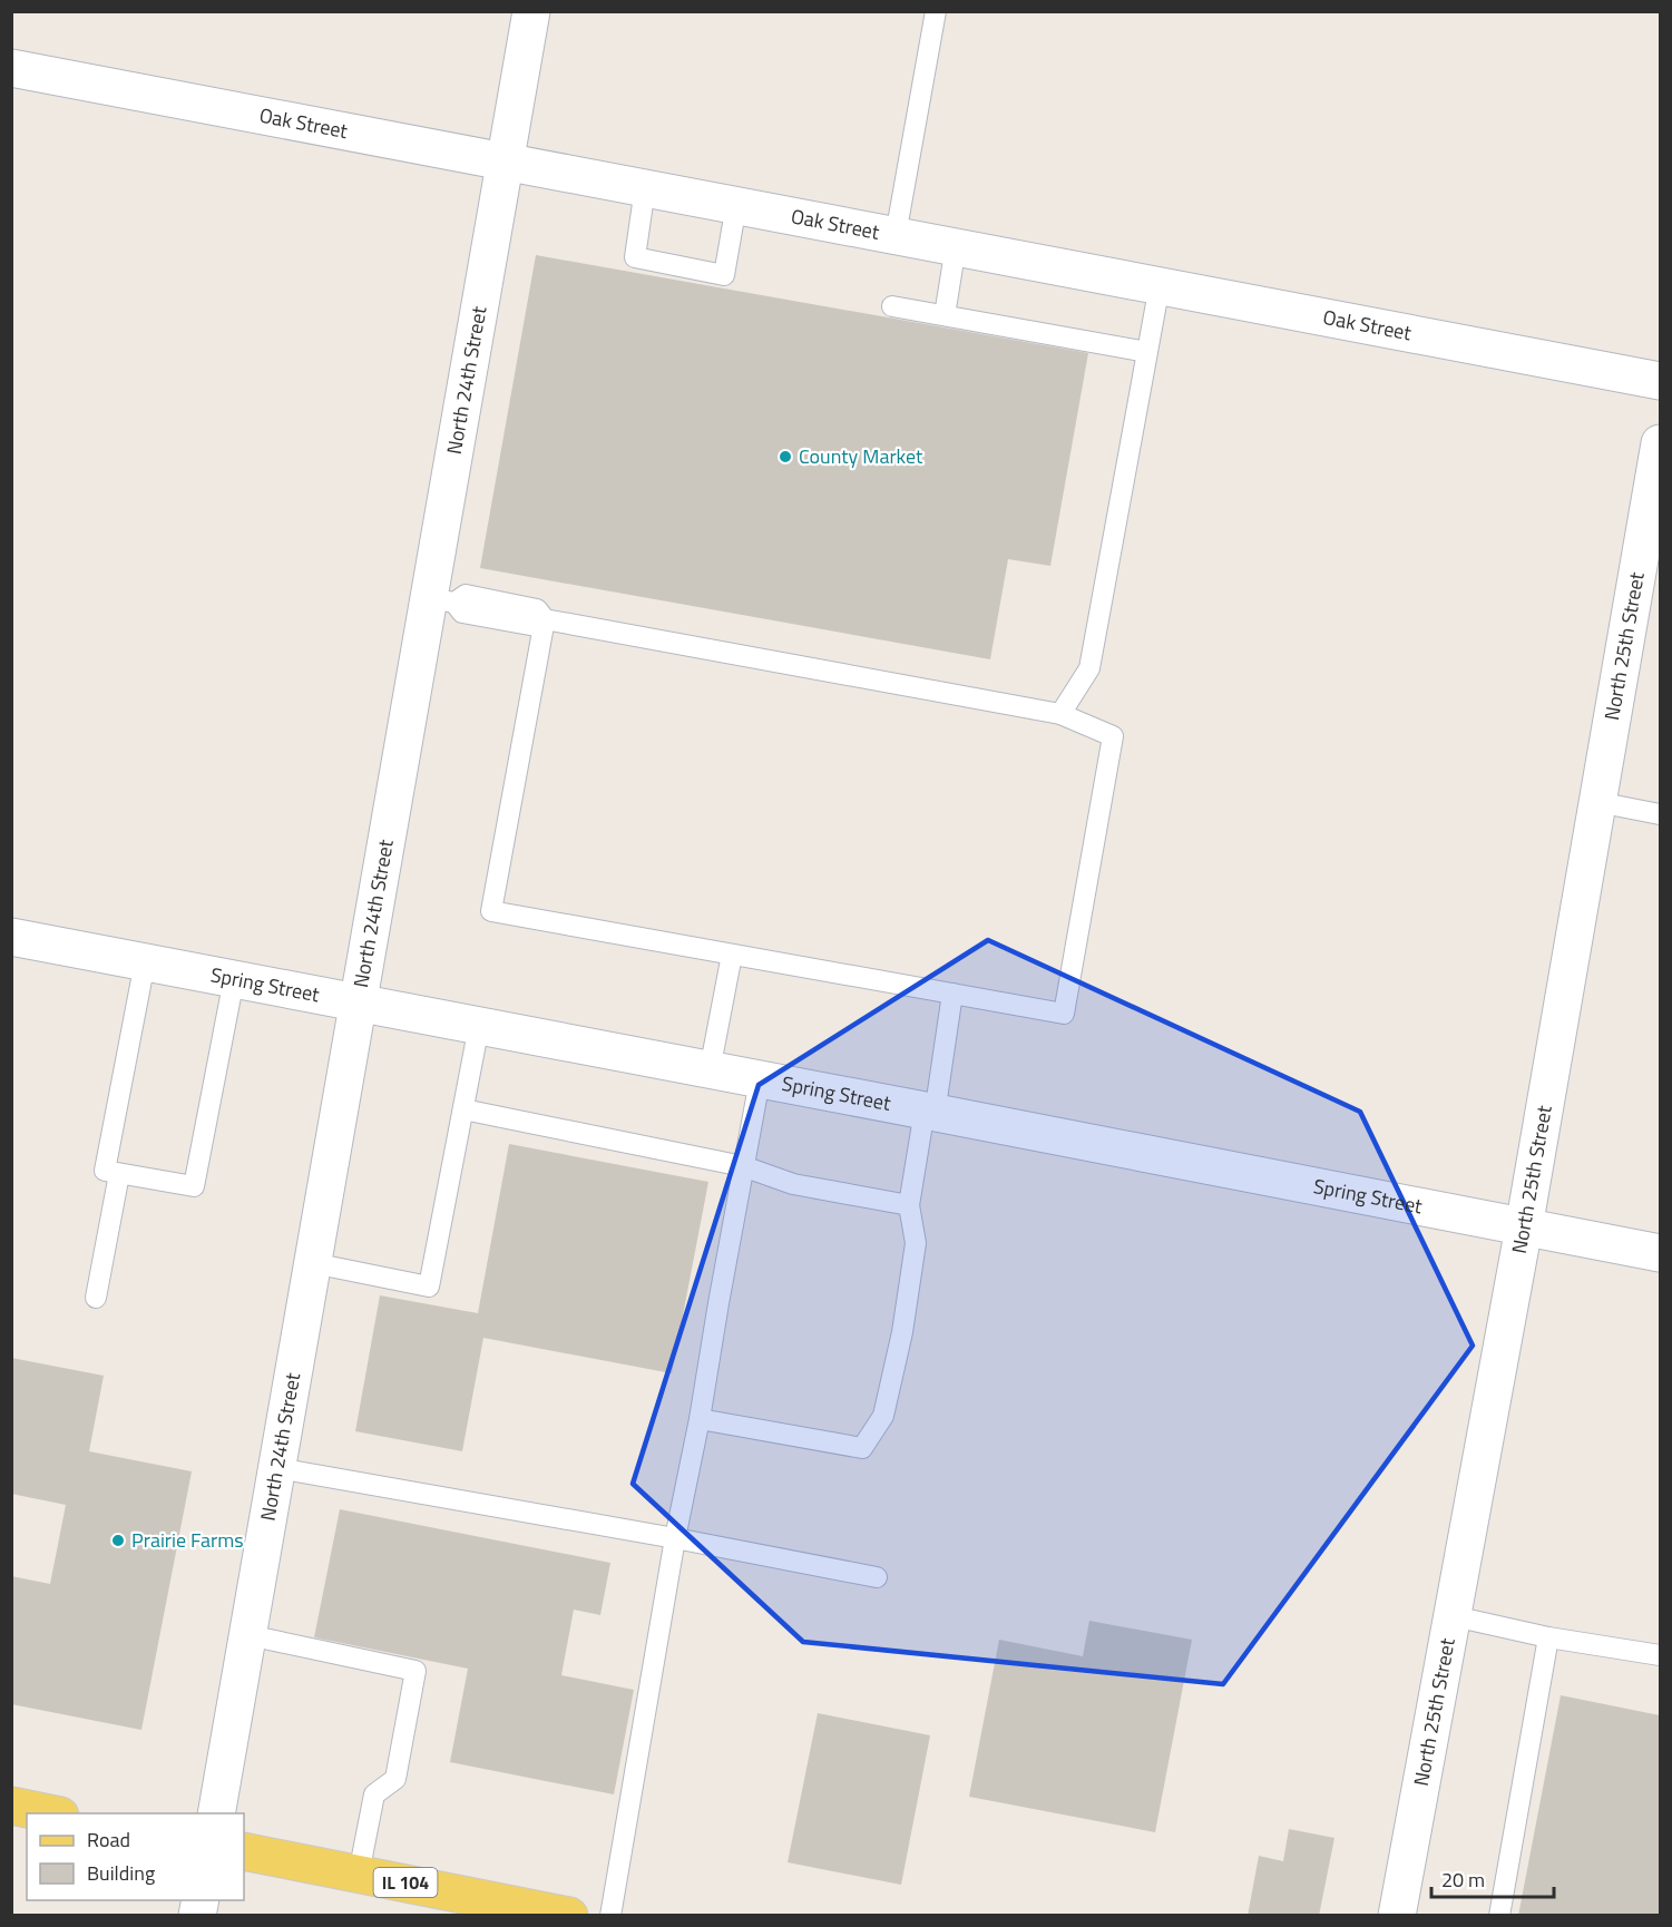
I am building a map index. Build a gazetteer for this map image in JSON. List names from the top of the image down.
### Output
{
  "streets": {
    "main road": ["IL 104"],
    "street": [
      "Oak Street",
      "North 24th Street",
      "North 25th Street",
      "Spring Street"
    ]
  },
  "crossings": [
    ["Oak Street", "North 24th Street"],
    ["North 24th Street", "Spring Street"],
    ["North 25th Street", "Spring Street"]
  ],
  "places": ["County Market", "Prairie Farms"],
  "legend": ["Road", "Building"],
  "scale_bar": "20 m"
}
